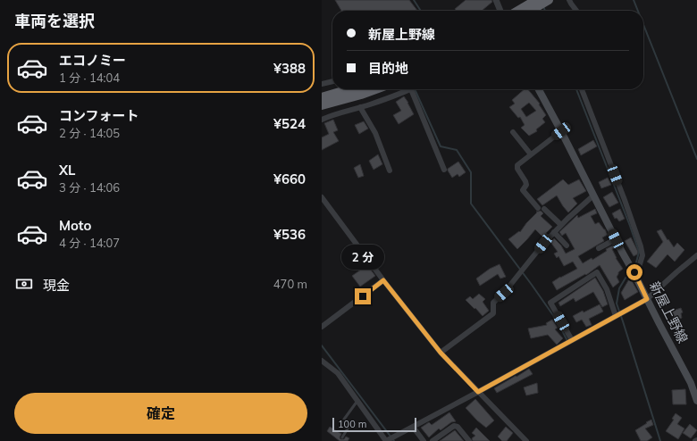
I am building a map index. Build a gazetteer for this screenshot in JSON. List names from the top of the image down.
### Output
{
  "streets": {
    "main road": ["新屋上野線"]
  },
  "scale_bar": "100 m",
  "page": {
    "heading": "車両を選択",
    "banner": ["新屋上野線", "目的地"],
    "list": [
      {
        "name": "エコノミー",
        "note": "1 分 · 14:04",
        "value": "¥388"
      },
      {
        "name": "コンフォート",
        "note": "2 分 · 14:05",
        "value": "¥524"
      },
      {
        "name": "XL",
        "note": "3 分 · 14:06",
        "value": "¥660"
      },
      {
        "name": "Moto",
        "note": "4 分 · 14:07",
        "value": "¥536"
      }
    ],
    "bubble": "2 分",
    "pay": ["現金", "470 m"],
    "buttons": "確定",
    "scale": "100 m"
  }
}
